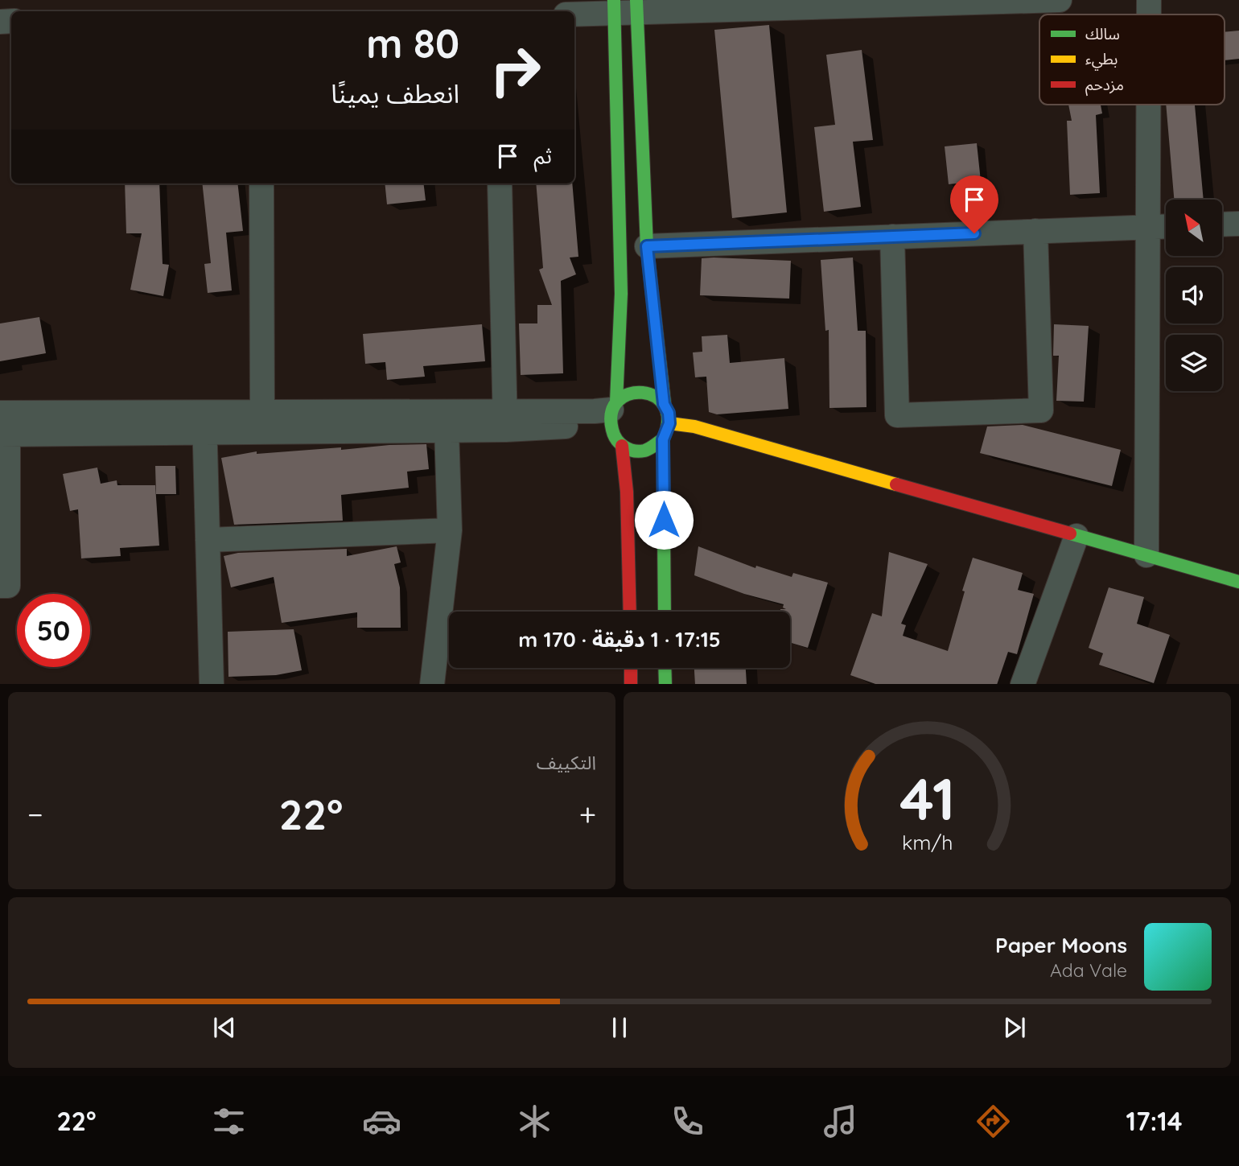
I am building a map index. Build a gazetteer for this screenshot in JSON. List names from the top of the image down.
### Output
{
  "legend": ["سالك", "بطيء", "مزدحم"],
  "north": "top left",
  "page": {
    "turn": ["80 m", "انعطف يمينًا"],
    "then": "ثم",
    "limit": "50",
    "trip": "17:15 · 1 دقيقة · 170 m",
    "tile": "التكييف",
    "heat": ["−", "22°", "+"],
    "song": ["Paper Moons", "Ada Vale"],
    "tabs": ["17:14", "22°"],
    "gauge": ["41", "km/h"]
  }
}
